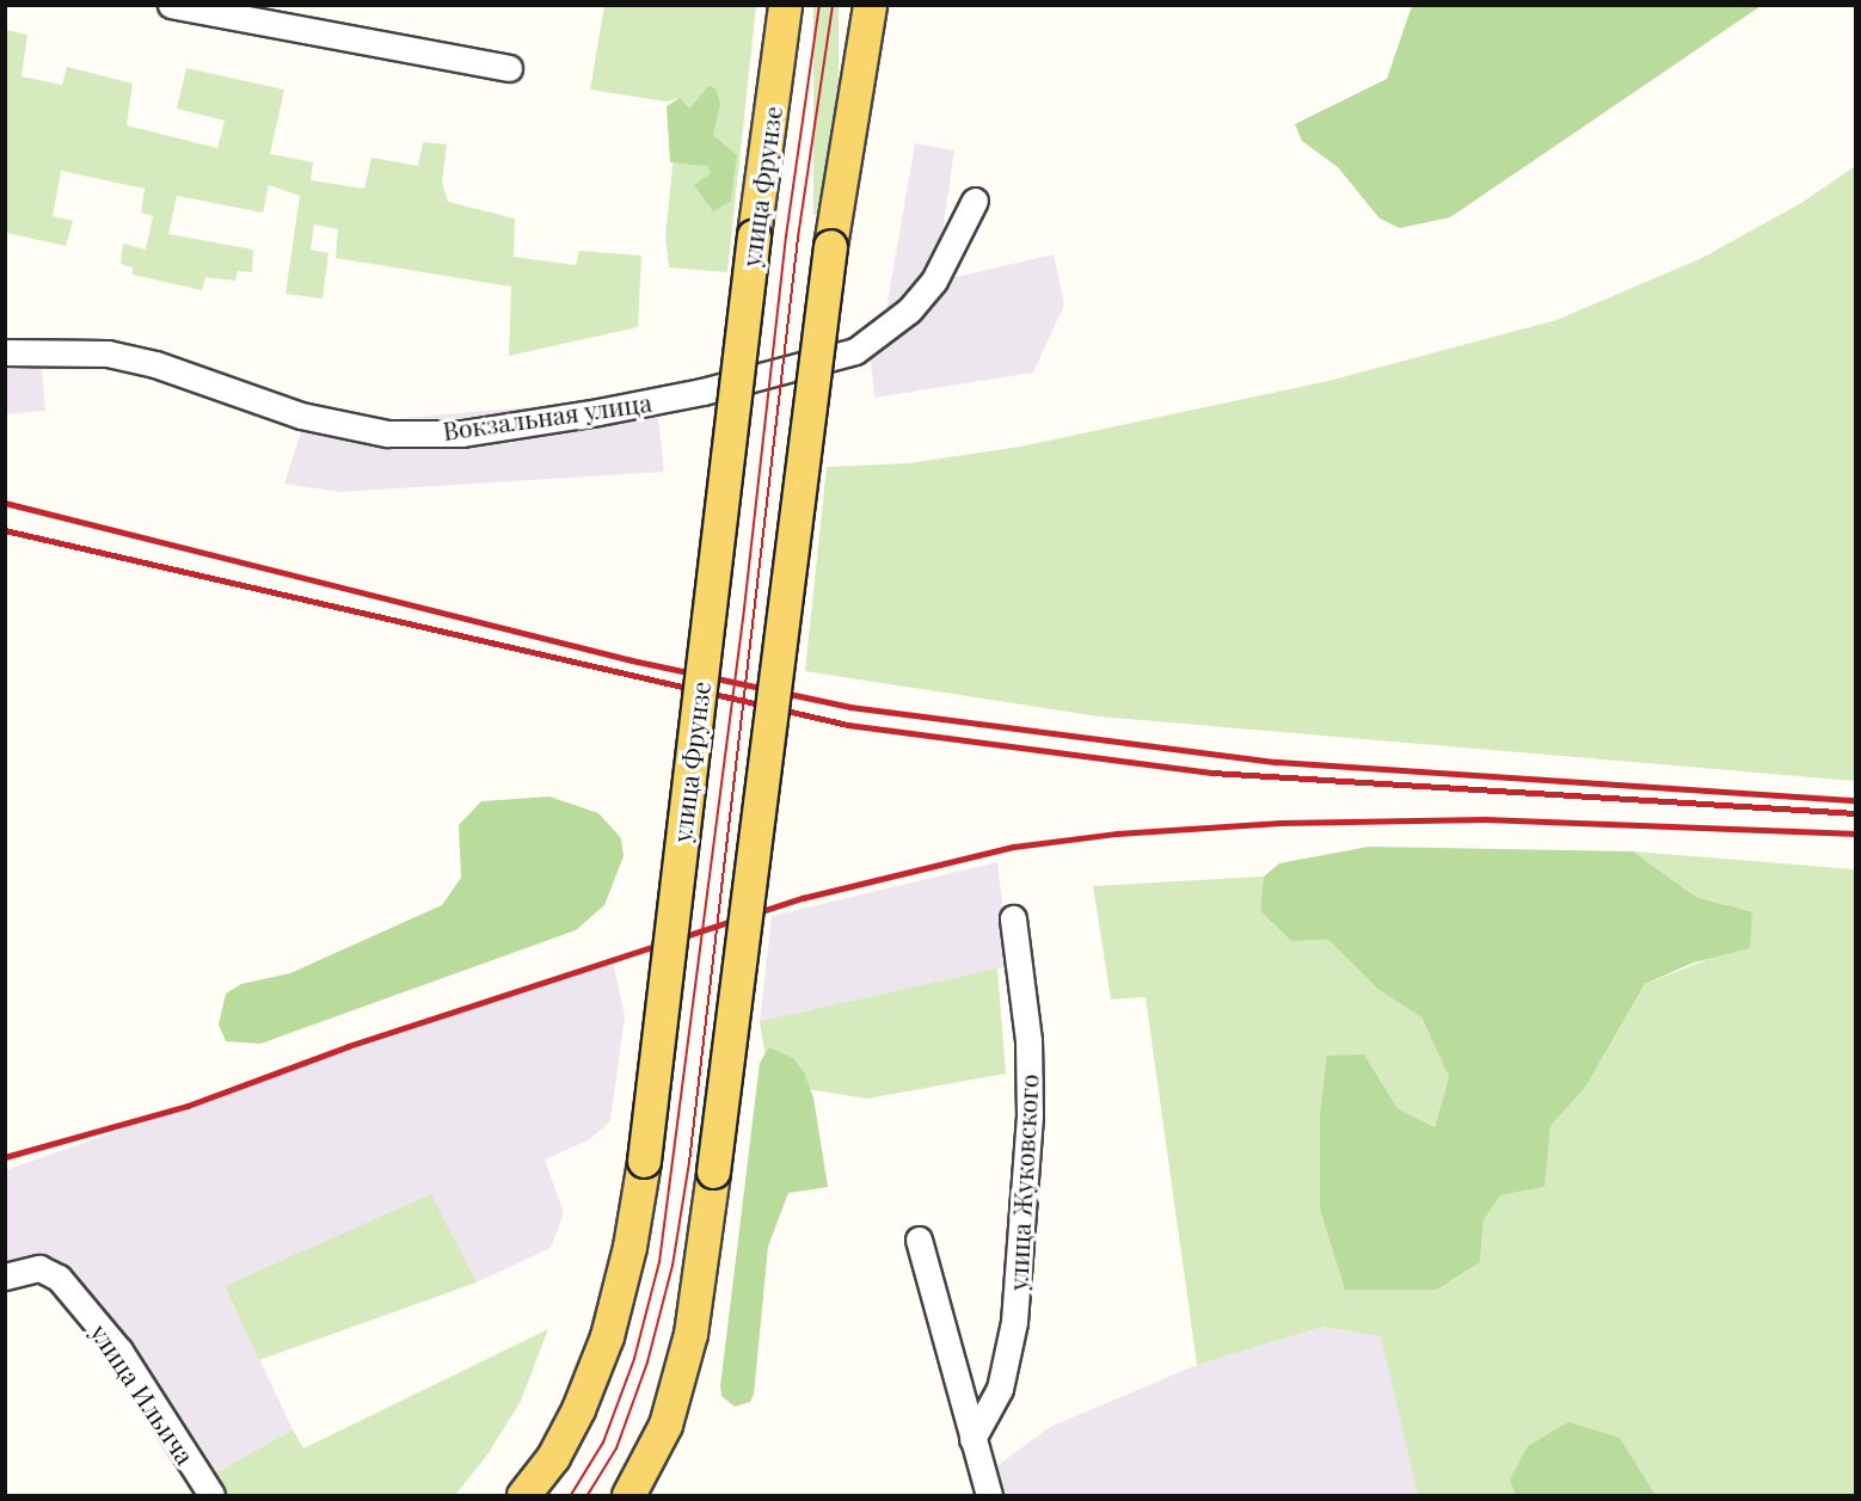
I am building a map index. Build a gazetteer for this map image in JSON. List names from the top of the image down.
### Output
{
  "streets": {
    "main road": ["улица Фрунзе"],
    "street": ["Вокзальная улица", "улица Жуковского", "улица Ильича"]
  }
}
